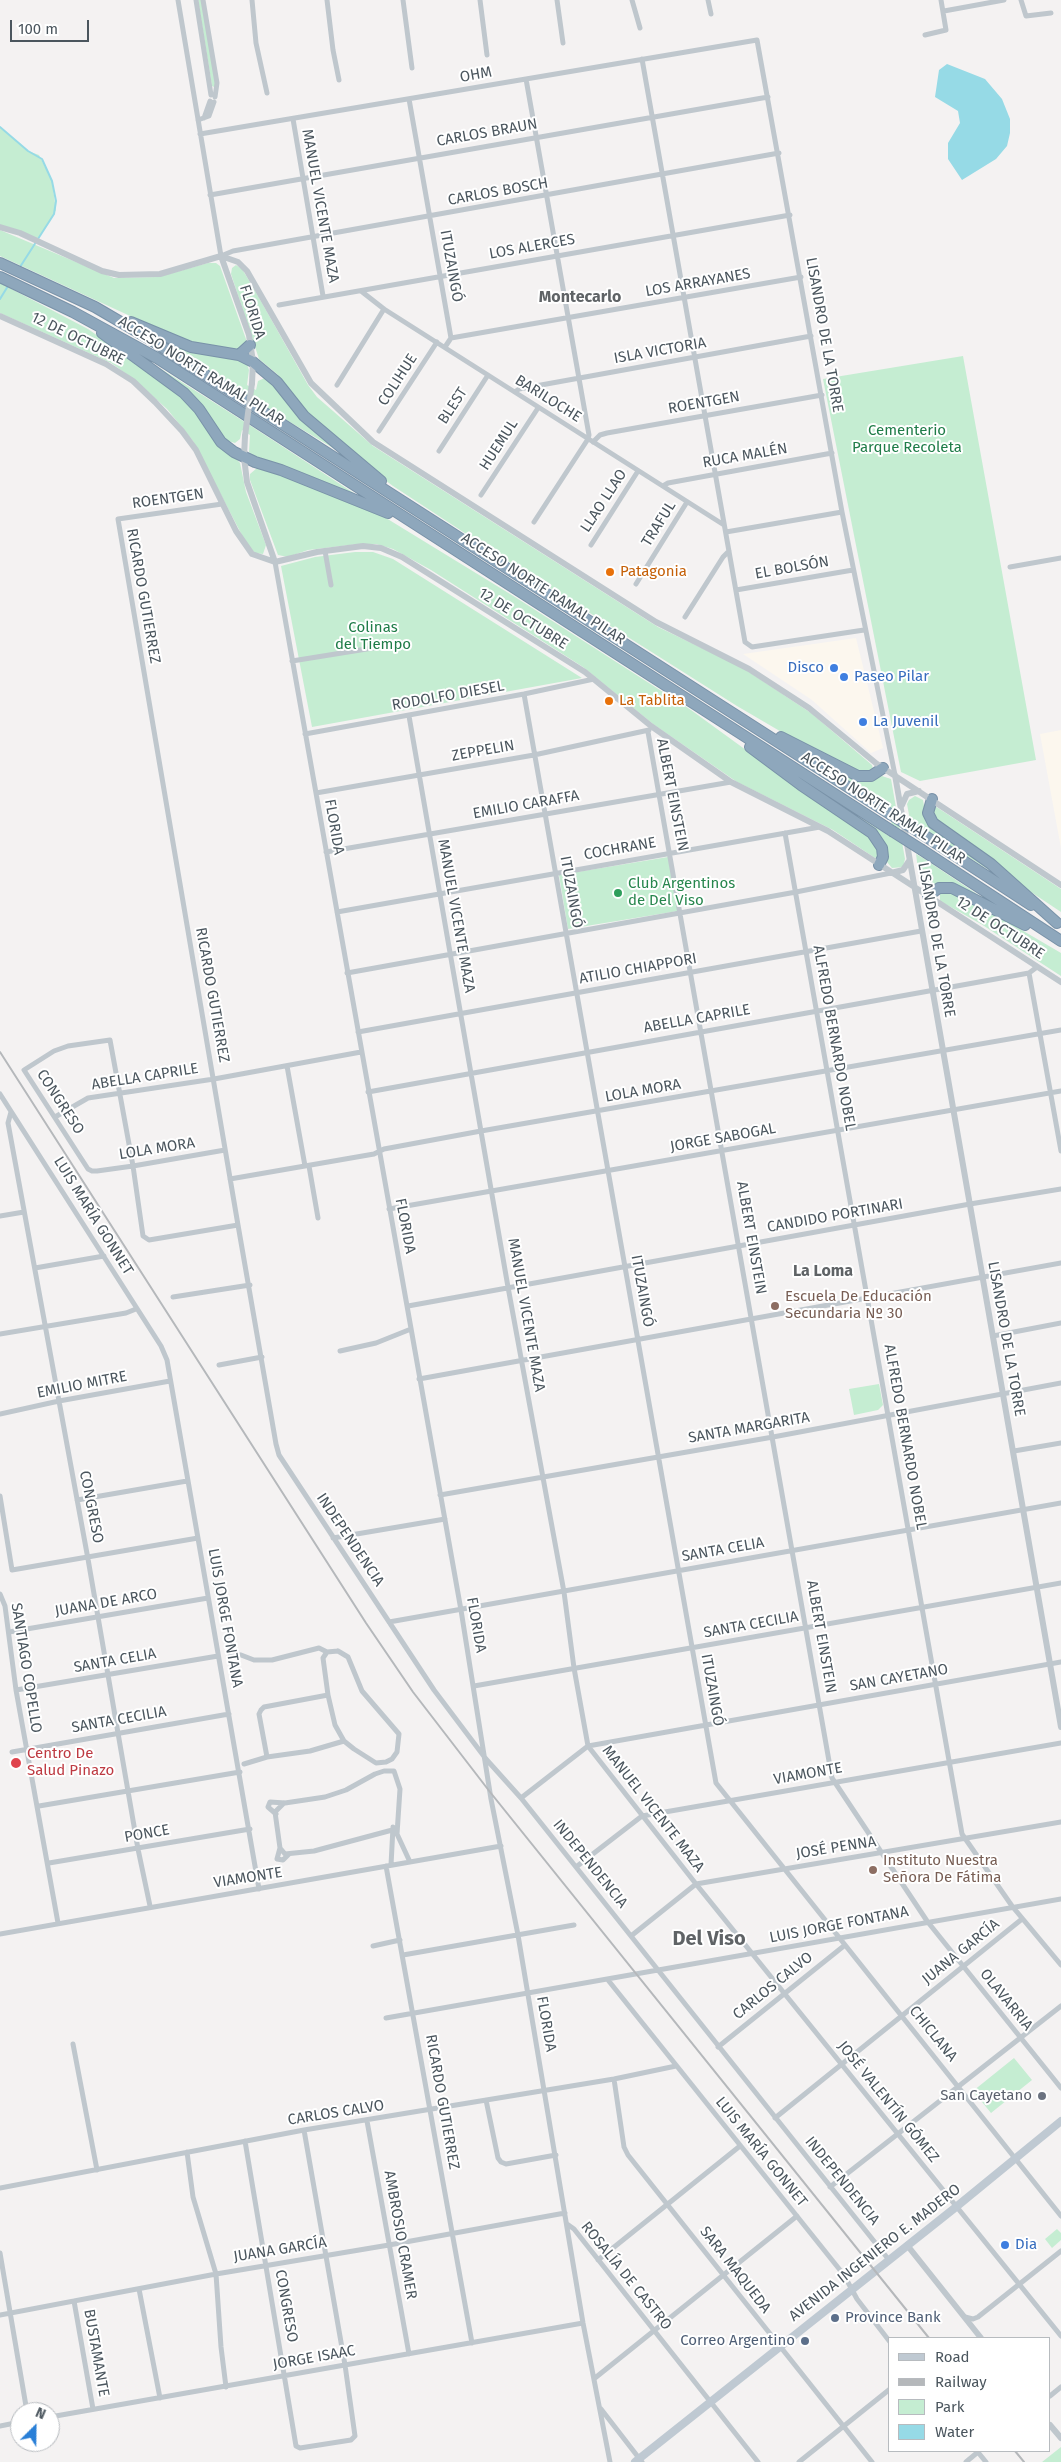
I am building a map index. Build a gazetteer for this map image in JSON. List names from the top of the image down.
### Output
{
  "streets": {
    "highway": ["ACCESO NORTE RAMAL PILAR"],
    "main road": ["AVENIDA INGENIERO E. MADERO"],
    "street": [
      "OHM",
      "CARLOS BRAUN",
      "CARLOS BOSCH",
      "MANUEL VICENTE MAZA",
      "LOS ALERCES",
      "ITUZAINGÓ",
      "LOS ARRAYANES",
      "FLORIDA",
      "LISANDRO DE LA TORRE",
      "12 DE OCTUBRE",
      "ISLA VICTORIA",
      "COLIHUE",
      "BARILOCHE",
      "ROENTGEN",
      "BLEST",
      "HUEMUL",
      "RUCA MALÉN",
      "LLAO LLAO",
      "TRAFUL",
      "EL BOLSÓN",
      "RICARDO GUTIERREZ",
      "RODOLFO DIESEL",
      "ZEPPELIN",
      "ALBERT EINSTEIN",
      "EMILIO CARAFFA",
      "COCHRANE",
      "ATILIO CHIAPPORI",
      "ABELLA CAPRILE",
      "ALFREDO BERNARDO NOBEL",
      "LOLA MORA",
      "CONGRESO",
      "JORGE SABOGAL",
      "LUIS MARÍA GONNET",
      "CANDIDO PORTINARI",
      "EMILIO MITRE",
      "SANTA MARGARITA",
      "INDEPENDENCIA",
      "SANTA CELIA",
      "JUANA DE ARCO",
      "LUIS JORGE FONTANA",
      "SANTA CECILIA",
      "SANTIAGO COPELLO",
      "SAN CAYETANO",
      "VIAMONTE",
      "PONCE",
      "JOSÉ PENNA",
      "JUANA GARCÍA",
      "CARLOS CALVO",
      "OLAVARRIA",
      "CHICLANA",
      "JOSÉ VALENTÍN GÓMEZ",
      "AMBROSIO CRAMER",
      "SARA MAQUEDA",
      "ROSALÍA DE CASTRO",
      "BUSTAMANTE",
      "JORGE ISAAC"
    ]
  },
  "crossings": [
    ["OHM", "MANUEL VICENTE MAZA"],
    ["OHM", "ITUZAINGÓ"],
    ["OHM", "FLORIDA"],
    ["OHM", "LISANDRO DE LA TORRE"],
    ["CARLOS BRAUN", "MANUEL VICENTE MAZA"],
    ["CARLOS BRAUN", "ITUZAINGÓ"],
    ["CARLOS BRAUN", "FLORIDA"],
    ["CARLOS BRAUN", "LISANDRO DE LA TORRE"],
    ["CARLOS BOSCH", "MANUEL VICENTE MAZA"],
    ["CARLOS BOSCH", "ITUZAINGÓ"],
    ["CARLOS BOSCH", "FLORIDA"],
    ["CARLOS BOSCH", "LISANDRO DE LA TORRE"],
    ["MANUEL VICENTE MAZA", "LOS ALERCES"],
    ["MANUEL VICENTE MAZA", "RODOLFO DIESEL"],
    ["MANUEL VICENTE MAZA", "ZEPPELIN"],
    ["MANUEL VICENTE MAZA", "EMILIO CARAFFA"],
    ["MANUEL VICENTE MAZA", "COCHRANE"],
    ["MANUEL VICENTE MAZA", "ATILIO CHIAPPORI"],
    ["MANUEL VICENTE MAZA", "ABELLA CAPRILE"],
    ["MANUEL VICENTE MAZA", "LOLA MORA"],
    ["MANUEL VICENTE MAZA", "JORGE SABOGAL"],
    ["MANUEL VICENTE MAZA", "CANDIDO PORTINARI"],
    ["MANUEL VICENTE MAZA", "SANTA MARGARITA"],
    ["MANUEL VICENTE MAZA", "SANTA CELIA"],
    ["MANUEL VICENTE MAZA", "SANTA CECILIA"],
    ["MANUEL VICENTE MAZA", "SAN CAYETANO"],
    ["MANUEL VICENTE MAZA", "VIAMONTE"],
    ["MANUEL VICENTE MAZA", "JOSÉ PENNA"],
    ["MANUEL VICENTE MAZA", "JOSÉ VALENTÍN GÓMEZ"],
    ["LOS ALERCES", "ITUZAINGÓ"],
    ["LOS ALERCES", "LISANDRO DE LA TORRE"],
    ["LOS ALERCES", "BARILOCHE"],
    ["ITUZAINGÓ", "LOS ARRAYANES"],
    ["ITUZAINGÓ", "RODOLFO DIESEL"],
    ["ITUZAINGÓ", "ZEPPELIN"],
    ["ITUZAINGÓ", "EMILIO CARAFFA"],
    ["ITUZAINGÓ", "COCHRANE"],
    ["ITUZAINGÓ", "ATILIO CHIAPPORI"],
    ["ITUZAINGÓ", "ABELLA CAPRILE"],
    ["ITUZAINGÓ", "LOLA MORA"],
    ["ITUZAINGÓ", "JORGE SABOGAL"],
    ["ITUZAINGÓ", "CANDIDO PORTINARI"],
    ["ITUZAINGÓ", "SANTA MARGARITA"],
    ["ITUZAINGÓ", "SANTA CELIA"],
    ["ITUZAINGÓ", "SANTA CECILIA"],
    ["ITUZAINGÓ", "SAN CAYETANO"],
    ["ITUZAINGÓ", "VIAMONTE"],
    ["ITUZAINGÓ", "JOSÉ PENNA"],
    ["ITUZAINGÓ", "CHICLANA"],
    ["LOS ARRAYANES", "LISANDRO DE LA TORRE"],
    ["FLORIDA", "12 DE OCTUBRE"],
    ["FLORIDA", "RODOLFO DIESEL"],
    ["FLORIDA", "ZEPPELIN"],
    ["FLORIDA", "EMILIO CARAFFA"],
    ["FLORIDA", "COCHRANE"],
    ["FLORIDA", "ATILIO CHIAPPORI"],
    ["FLORIDA", "ABELLA CAPRILE"],
    ["FLORIDA", "LOLA MORA"],
    ["FLORIDA", "JORGE SABOGAL"],
    ["FLORIDA", "CANDIDO PORTINARI"],
    ["FLORIDA", "SANTA MARGARITA"],
    ["FLORIDA", "INDEPENDENCIA"],
    ["FLORIDA", "SANTA CELIA"],
    ["FLORIDA", "LUIS JORGE FONTANA"],
    ["FLORIDA", "SANTA CECILIA"],
    ["FLORIDA", "VIAMONTE"],
    ["FLORIDA", "JUANA GARCÍA"],
    ["FLORIDA", "CARLOS CALVO"],
    ["FLORIDA", "ROSALÍA DE CASTRO"],
    ["FLORIDA", "JORGE ISAAC"],
    ["LISANDRO DE LA TORRE", "12 DE OCTUBRE"],
    ["LISANDRO DE LA TORRE", "ISLA VICTORIA"],
    ["LISANDRO DE LA TORRE", "ROENTGEN"],
    ["LISANDRO DE LA TORRE", "RUCA MALÉN"],
    ["LISANDRO DE LA TORRE", "EL BOLSÓN"],
    ["LISANDRO DE LA TORRE", "ATILIO CHIAPPORI"],
    ["LISANDRO DE LA TORRE", "ABELLA CAPRILE"],
    ["LISANDRO DE LA TORRE", "LOLA MORA"],
    ["LISANDRO DE LA TORRE", "JORGE SABOGAL"],
    ["LISANDRO DE LA TORRE", "CANDIDO PORTINARI"],
    ["LISANDRO DE LA TORRE", "SANTA MARGARITA"],
    ["LISANDRO DE LA TORRE", "SANTA CELIA"],
    ["LISANDRO DE LA TORRE", "SANTA CECILIA"],
    ["LISANDRO DE LA TORRE", "SAN CAYETANO"],
    ["12 DE OCTUBRE", "ROENTGEN"],
    ["12 DE OCTUBRE", "RODOLFO DIESEL"],
    ["12 DE OCTUBRE", "ZEPPELIN"],
    ["12 DE OCTUBRE", "ALBERT EINSTEIN"],
    ["12 DE OCTUBRE", "EMILIO CARAFFA"],
    ["12 DE OCTUBRE", "COCHRANE"],
    ["ISLA VICTORIA", "BARILOCHE"],
    ["COLIHUE", "BARILOCHE"],
    ["BARILOCHE", "ROENTGEN"],
    ["BARILOCHE", "BLEST"],
    ["BARILOCHE", "HUEMUL"],
    ["BARILOCHE", "RUCA MALÉN"],
    ["BARILOCHE", "LLAO LLAO"],
    ["BARILOCHE", "TRAFUL"],
    ["ROENTGEN", "RICARDO GUTIERREZ"],
    ["RICARDO GUTIERREZ", "ABELLA CAPRILE"],
    ["RICARDO GUTIERREZ", "LOLA MORA"],
    ["RICARDO GUTIERREZ", "INDEPENDENCIA"],
    ["RICARDO GUTIERREZ", "LUIS JORGE FONTANA"],
    ["RICARDO GUTIERREZ", "VIAMONTE"],
    ["RICARDO GUTIERREZ", "JUANA GARCÍA"],
    ["RICARDO GUTIERREZ", "CARLOS CALVO"],
    ["RICARDO GUTIERREZ", "JORGE ISAAC"],
    ["ZEPPELIN", "ALBERT EINSTEIN"],
    ["ALBERT EINSTEIN", "EMILIO CARAFFA"],
    ["ALBERT EINSTEIN", "COCHRANE"],
    ["ALBERT EINSTEIN", "ATILIO CHIAPPORI"],
    ["ALBERT EINSTEIN", "ABELLA CAPRILE"],
    ["ALBERT EINSTEIN", "LOLA MORA"],
    ["ALBERT EINSTEIN", "JORGE SABOGAL"],
    ["ALBERT EINSTEIN", "CANDIDO PORTINARI"],
    ["ALBERT EINSTEIN", "SANTA MARGARITA"],
    ["ALBERT EINSTEIN", "SANTA CELIA"],
    ["ALBERT EINSTEIN", "SANTA CECILIA"],
    ["ALBERT EINSTEIN", "SAN CAYETANO"],
    ["ALBERT EINSTEIN", "VIAMONTE"],
    ["ALBERT EINSTEIN", "JOSÉ PENNA"],
    ["ALBERT EINSTEIN", "OLAVARRIA"],
    ["COCHRANE", "ALFREDO BERNARDO NOBEL"],
    ["ATILIO CHIAPPORI", "ALFREDO BERNARDO NOBEL"],
    ["ABELLA CAPRILE", "ALFREDO BERNARDO NOBEL"],
    ["ABELLA CAPRILE", "CONGRESO"],
    ["ALFREDO BERNARDO NOBEL", "LOLA MORA"],
    ["ALFREDO BERNARDO NOBEL", "JORGE SABOGAL"],
    ["ALFREDO BERNARDO NOBEL", "CANDIDO PORTINARI"],
    ["ALFREDO BERNARDO NOBEL", "SANTA MARGARITA"],
    ["ALFREDO BERNARDO NOBEL", "SANTA CELIA"],
    ["ALFREDO BERNARDO NOBEL", "SANTA CECILIA"],
    ["ALFREDO BERNARDO NOBEL", "SAN CAYETANO"],
    ["ALFREDO BERNARDO NOBEL", "VIAMONTE"],
    ["ALFREDO BERNARDO NOBEL", "JOSÉ PENNA"],
    ["LOLA MORA", "CONGRESO"],
    ["CONGRESO", "LUIS MARÍA GONNET"],
    ["CONGRESO", "EMILIO MITRE"],
    ["CONGRESO", "SANTA CELIA"],
    ["CONGRESO", "JUANA DE ARCO"],
    ["CONGRESO", "SANTA CECILIA"],
    ["CONGRESO", "VIAMONTE"],
    ["CONGRESO", "PONCE"],
    ["CONGRESO", "JUANA GARCÍA"],
    ["CONGRESO", "CARLOS CALVO"],
    ["CONGRESO", "JORGE ISAAC"],
    ["LUIS MARÍA GONNET", "LUIS JORGE FONTANA"],
    ["LUIS MARÍA GONNET", "CARLOS CALVO"],
    ["LUIS MARÍA GONNET", "AVENIDA INGENIERO E. MADERO"],
    ["EMILIO MITRE", "LUIS JORGE FONTANA"],
    ["INDEPENDENCIA", "SANTA CELIA"],
    ["INDEPENDENCIA", "LUIS JORGE FONTANA"],
    ["INDEPENDENCIA", "SAN CAYETANO"],
    ["INDEPENDENCIA", "VIAMONTE"],
    ["INDEPENDENCIA", "JOSÉ PENNA"],
    ["INDEPENDENCIA", "JUANA GARCÍA"],
    ["INDEPENDENCIA", "CARLOS CALVO"],
    ["INDEPENDENCIA", "AVENIDA INGENIERO E. MADERO"],
    ["SANTA CELIA", "LUIS JORGE FONTANA"],
    ["SANTA CELIA", "SANTIAGO COPELLO"],
    ["JUANA DE ARCO", "LUIS JORGE FONTANA"],
    ["JUANA DE ARCO", "SANTIAGO COPELLO"],
    ["LUIS JORGE FONTANA", "SANTA CECILIA"],
    ["LUIS JORGE FONTANA", "VIAMONTE"],
    ["LUIS JORGE FONTANA", "PONCE"],
    ["LUIS JORGE FONTANA", "OLAVARRIA"],
    ["LUIS JORGE FONTANA", "CHICLANA"],
    ["LUIS JORGE FONTANA", "JOSÉ VALENTÍN GÓMEZ"],
    ["SANTA CECILIA", "SANTIAGO COPELLO"],
    ["SANTIAGO COPELLO", "VIAMONTE"],
    ["SANTIAGO COPELLO", "PONCE"],
    ["JOSÉ PENNA", "OLAVARRIA"],
    ["JOSÉ PENNA", "CHICLANA"],
    ["JOSÉ PENNA", "JOSÉ VALENTÍN GÓMEZ"],
    ["JUANA GARCÍA", "OLAVARRIA"],
    ["JUANA GARCÍA", "CHICLANA"],
    ["JUANA GARCÍA", "JOSÉ VALENTÍN GÓMEZ"],
    ["JUANA GARCÍA", "AMBROSIO CRAMER"],
    ["JUANA GARCÍA", "BUSTAMANTE"],
    ["CARLOS CALVO", "CHICLANA"],
    ["CARLOS CALVO", "JOSÉ VALENTÍN GÓMEZ"],
    ["CARLOS CALVO", "AMBROSIO CRAMER"],
    ["CARLOS CALVO", "SARA MAQUEDA"],
    ["CHICLANA", "AVENIDA INGENIERO E. MADERO"],
    ["JOSÉ VALENTÍN GÓMEZ", "AVENIDA INGENIERO E. MADERO"],
    ["AMBROSIO CRAMER", "JORGE ISAAC"],
    ["AVENIDA INGENIERO E. MADERO", "SARA MAQUEDA"],
    ["AVENIDA INGENIERO E. MADERO", "ROSALÍA DE CASTRO"],
    ["BUSTAMANTE", "JORGE ISAAC"]
  ],
  "districts": ["Montecarlo", "La Loma", "Del Viso"],
  "parks": ["Cementerio Parque Recoleta", "Colinas del Tiempo"],
  "places": [
    "Patagonia",
    "Disco",
    "Paseo Pilar",
    "La Tablita",
    "La Juvenil",
    "Club Argentinos de Del Viso",
    "Escuela De Educación Secundaria Nº 30",
    "Centro De Salud Pinazo",
    "Instituto Nuestra Señora De Fátima",
    "San Cayetano",
    "Dia",
    "Province Bank",
    "Correo Argentino"
  ],
  "legend": [
    "Road",
    "Railway",
    "Park",
    "Water"
  ],
  "scale_bar": "100 m",
  "north": "top right"
}
